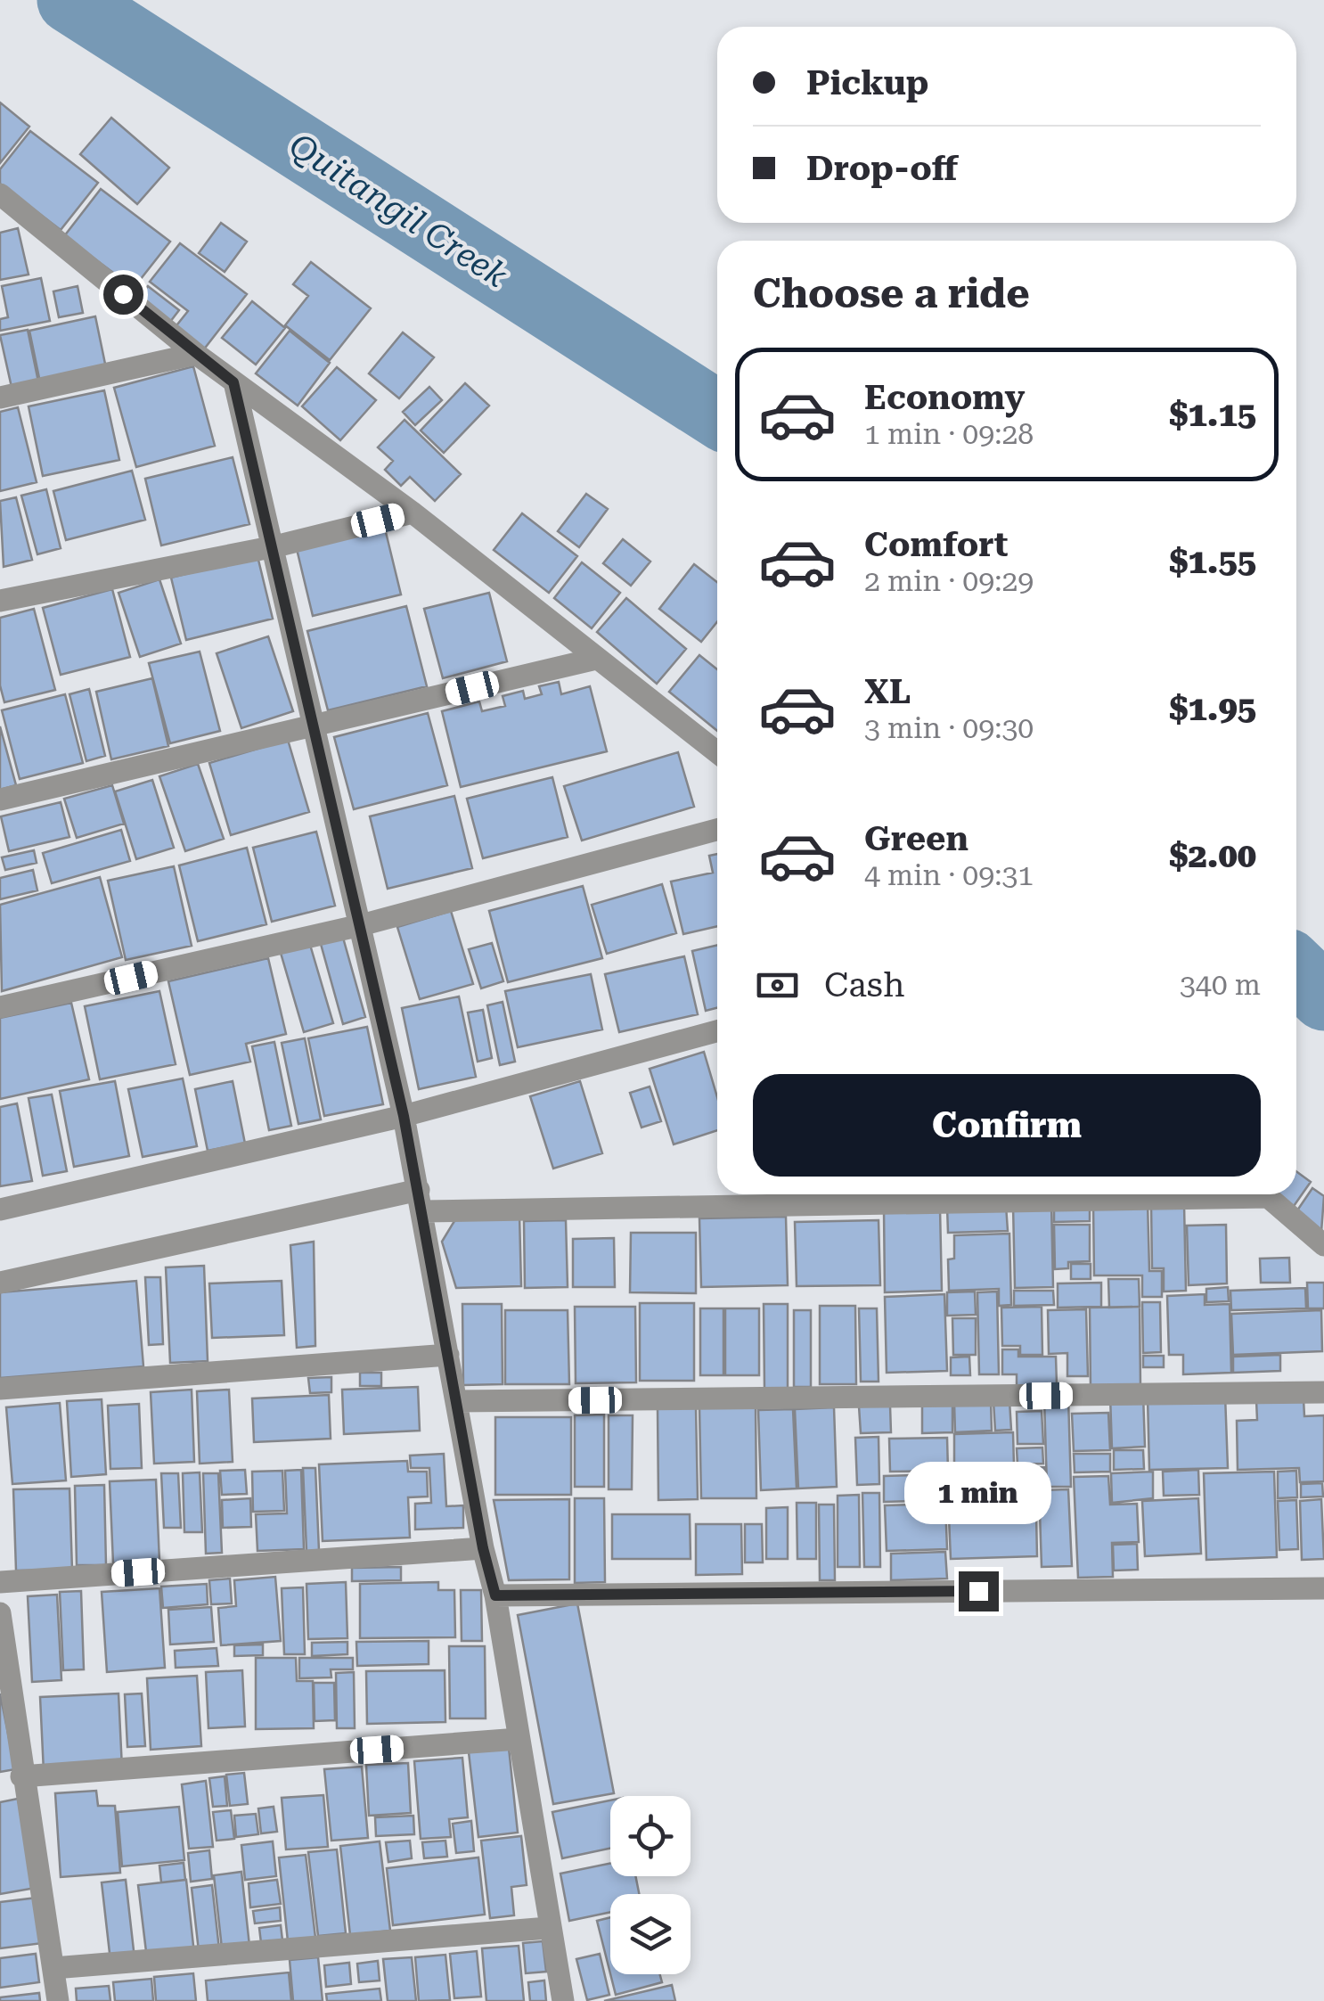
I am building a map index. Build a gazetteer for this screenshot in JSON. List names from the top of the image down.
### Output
{
  "water": ["Quitangil Creek"],
  "page": {
    "banner": ["Pickup", "Drop-off"],
    "heading": "Choose a ride",
    "list": [
      {
        "name": "Economy",
        "note": "1 min · 09:28",
        "value": "$1.15"
      },
      {
        "name": "Comfort",
        "note": "2 min · 09:29",
        "value": "$1.55"
      },
      {
        "name": "XL",
        "note": "3 min · 09:30",
        "value": "$1.95"
      },
      {
        "name": "Green",
        "note": "4 min · 09:31",
        "value": "$2.00"
      }
    ],
    "pay": ["Cash", "340 m"],
    "buttons": "Confirm",
    "bubble": "1 min"
  }
}
